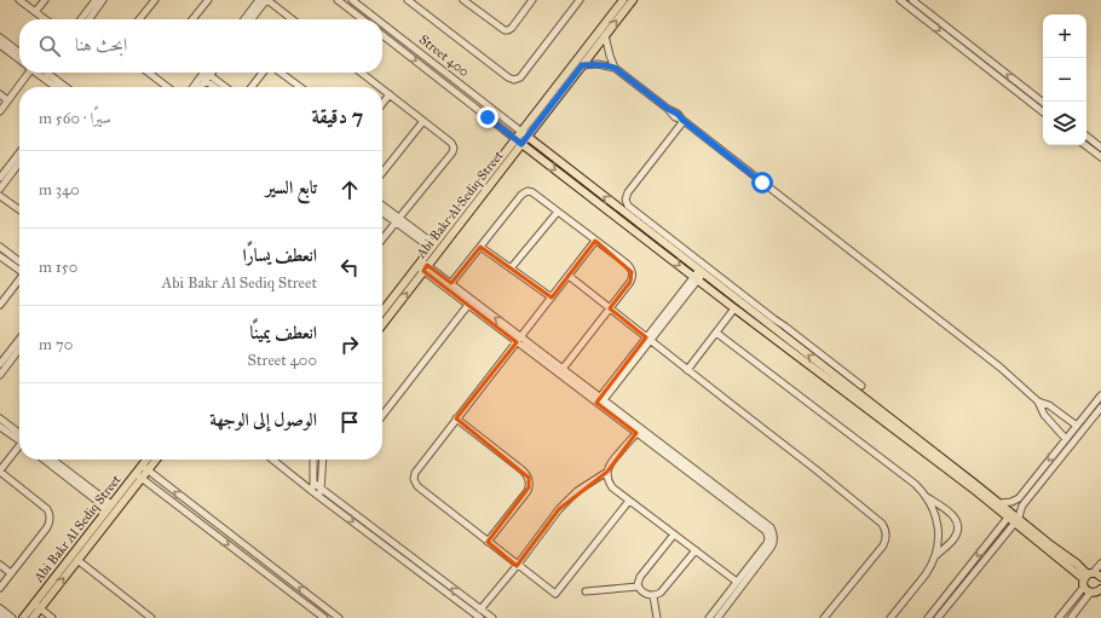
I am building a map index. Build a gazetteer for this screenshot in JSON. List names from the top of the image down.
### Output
{
  "streets": {
    "main road": ["Abi Bakr Al Sediq Street"],
    "street": ["Street 400"]
  },
  "crossings": [
    ["Street 400", "Abi Bakr Al Sediq Street"]
  ],
  "page": {
    "map_buttons": ["+", "−"],
    "search": "ابحث هنا",
    "heading": ["7 دقيقة", "سيرًا · 560 m"],
    "list": [
      ["تابع السير", "340 m"],
      ["انعطف يسارًا", "Abi Bakr Al Sediq Street", "150 m"],
      ["انعطف يمينًا", "Street 400", "70 m"],
      "الوصول إلى الوجهة"
    ]
  }
}
